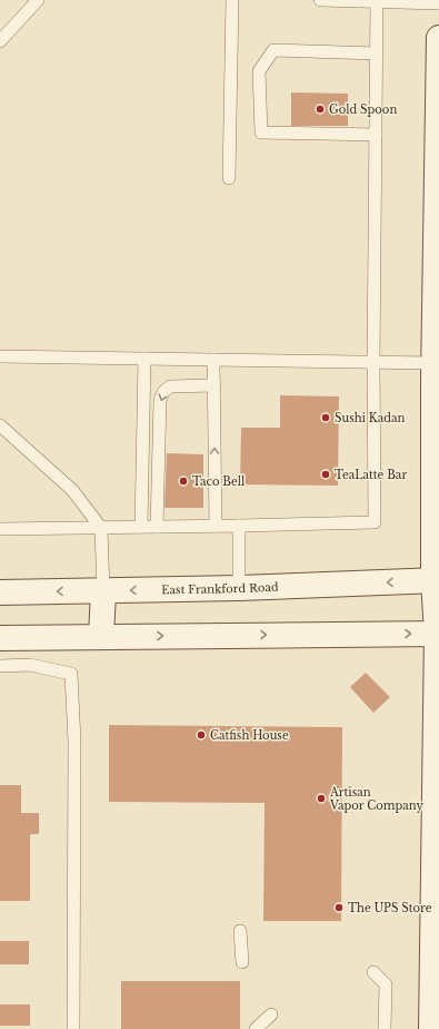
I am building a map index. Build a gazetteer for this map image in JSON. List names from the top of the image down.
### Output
{
  "streets": {
    "main road": ["East Frankford Road"]
  },
  "places": [
    "Gold Spoon",
    "Sushi Kadan",
    "TeaLatte Bar",
    "Taco Bell",
    "Catfish House",
    "Artisan Vapor Company",
    "The UPS Store"
  ]
}
